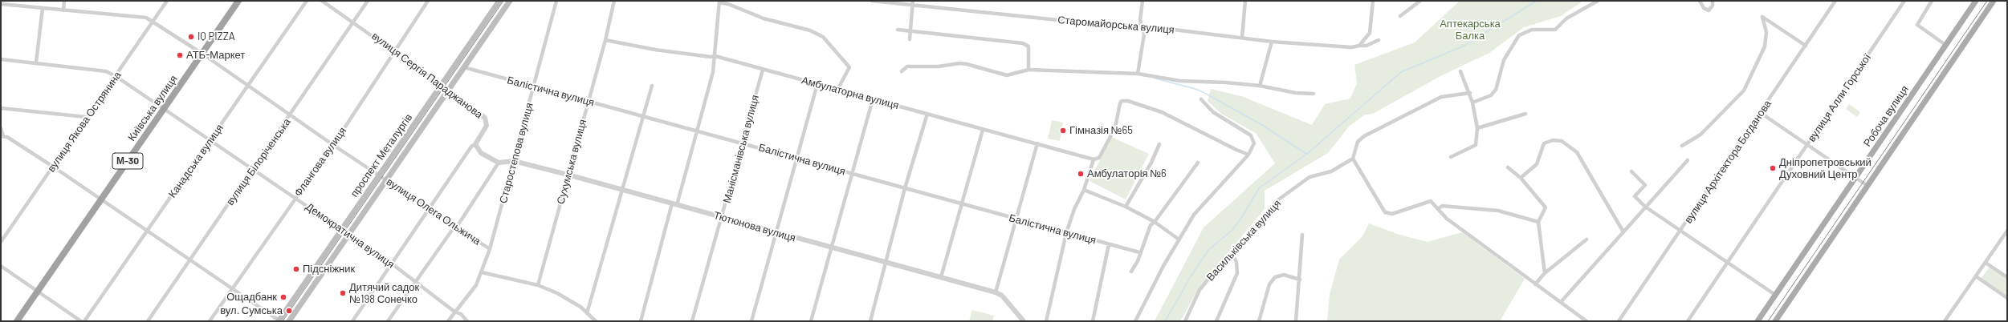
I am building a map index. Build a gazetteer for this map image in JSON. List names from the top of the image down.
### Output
{
  "streets": {
    "highway": ["Київська вулиця", "М-30"],
    "main road": ["Робоча вулиця", "проспект Металургів"],
    "street": [
      "Старомайорська вулиця",
      "вулиця Сергія Параджанова",
      "Балістична вулиця",
      "Амбулаторна вулиця",
      "вулиця Алли Горської",
      "вулиця Якова Острянина",
      "Манісманівська вулиця",
      "Старостепова вулиця",
      "Канадська вулиця",
      "вулиця Білоріченська",
      "Флангова вулиця",
      "Сухумська вулиця",
      "вулиця Архітектора Богданова",
      "вулиця Олега Ольжича",
      "Тютюнова вулиця",
      "Демократична вулиця",
      "Васильківська вулиця"
    ]
  },
  "crossings": [
    ["вулиця Сергія Параджанова", "проспект Металургів"],
    ["вулиця Сергія Параджанова", "вулиця Білоріченська"],
    ["вулиця Сергія Параджанова", "Флангова вулиця"],
    ["Балістична вулиця", "Манісманівська вулиця"],
    ["Балістична вулиця", "Старостепова вулиця"],
    ["Балістична вулиця", "проспект Металургів"],
    ["Балістична вулиця", "Сухумська вулиця"],
    ["Амбулаторна вулиця", "Манісманівська вулиця"],
    ["Амбулаторна вулиця", "Сухумська вулиця"],
    ["Київська вулиця", "вулиця Олега Ольжича"],
    ["Київська вулиця", "Демократична вулиця"],
    ["вулиця Якова Острянина", "вулиця Олега Ольжича"],
    ["вулиця Якова Острянина", "Демократична вулиця"],
    ["Манісманівська вулиця", "Тютюнова вулиця"],
    ["Старостепова вулиця", "вулиця Олега Ольжича"],
    ["Старостепова вулиця", "Тютюнова вулиця"],
    ["Старостепова вулиця", "Демократична вулиця"],
    ["проспект Металургів", "вулиця Олега Ольжича"],
    ["проспект Металургів", "Демократична вулиця"],
    ["Канадська вулиця", "вулиця Олега Ольжича"],
    ["Канадська вулиця", "Демократична вулиця"],
    ["вулиця Білоріченська", "вулиця Олега Ольжича"],
    ["вулиця Білоріченська", "Демократична вулиця"],
    ["Флангова вулиця", "вулиця Олега Ольжича"],
    ["Флангова вулиця", "Демократична вулиця"],
    ["Сухумська вулиця", "Тютюнова вулиця"]
  ],
  "parks": ["Аптекарська Балка"],
  "places": [
    "IQ PIZZA",
    "АТБ-Маркет",
    "Гімназія №65",
    "Дніпропетровський Духовний Центр",
    "Амбулаторія №6",
    "Підсніжник",
    "Дитячий садок №198 Сонечко",
    "Ощадбанк",
    "вул. Сумська"
  ]
}
